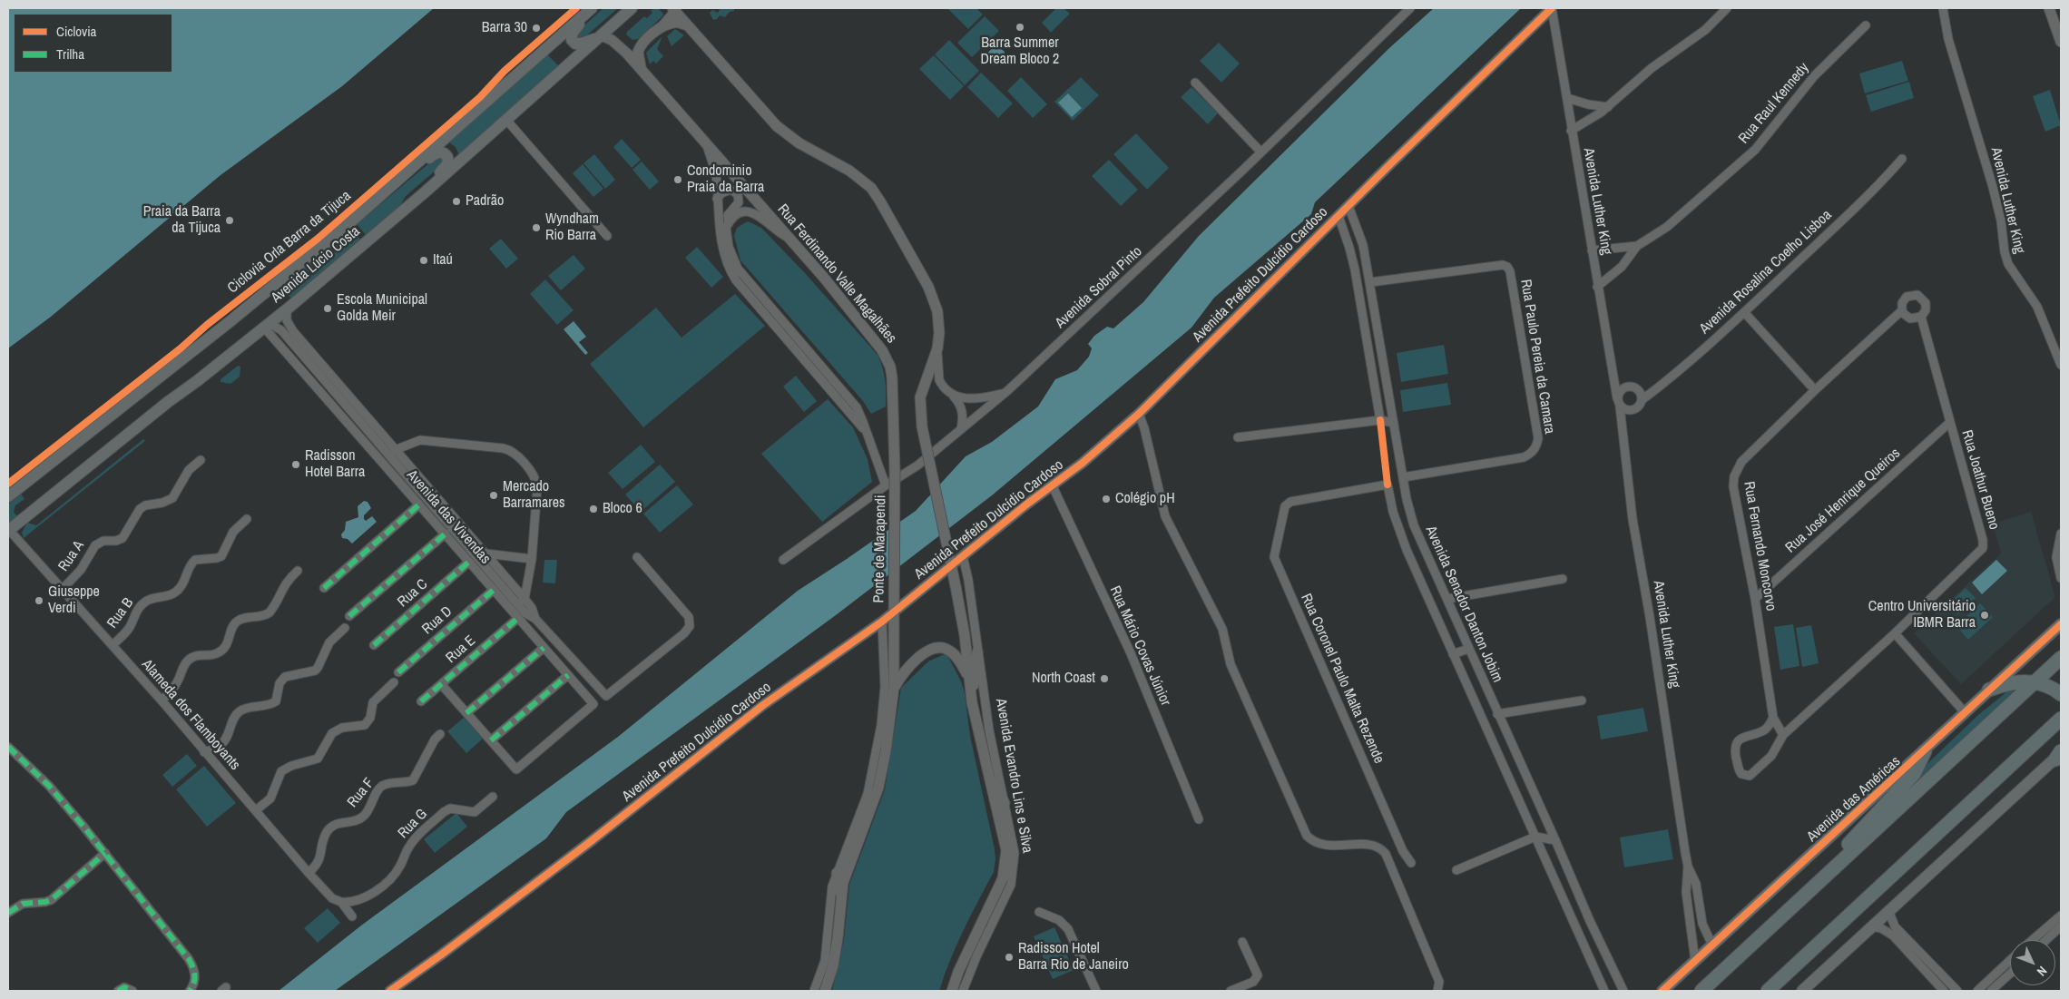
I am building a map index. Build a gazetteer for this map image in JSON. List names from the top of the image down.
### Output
{
  "streets": {
    "main road": ["Avenida Lúcio Costa", "Avenida das Américas"],
    "street": [
      "Rua Raul Kennedy",
      "Avenida Luther King",
      "Avenida Rosalina Coelho Lisboa",
      "Rua Ferdinando Valle Magalhães",
      "Avenida Prefeito Dulcídio Cardoso",
      "Avenida Sobral Pinto",
      "Rua Paulo Pereia da Camara",
      "Rua Joathur Bueno",
      "Rua José Henrique Queiros",
      "Avenida das Vivendas",
      "Rua Fernando Moncorvo",
      "Ponte de Marapendi",
      "Rua A",
      "Rua C",
      "Avenida Senador Danton Jobim",
      "Rua B",
      "Rua D",
      "Rua Mário Covas Júnior",
      "Rua E",
      "Rua Coronel Paulo Malta Rezende",
      "Alameda dos Flamboyants",
      "Avenida Evandro Lins e Silva",
      "Rua F",
      "Rua G"
    ],
    "cycle path": ["Ciclovia Orla Barra da Tijuca"]
  },
  "crossings": [
    ["Rua Raul Kennedy", "Avenida Luther King"],
    ["Avenida Luther King", "Avenida Rosalina Coelho Lisboa"],
    ["Avenida Luther King", "Avenida Prefeito Dulcídio Cardoso"],
    ["Avenida Luther King", "Avenida das Américas"],
    ["Avenida Lúcio Costa", "Rua Ferdinando Valle Magalhães"],
    ["Avenida Lúcio Costa", "Avenida das Vivendas"],
    ["Avenida Lúcio Costa", "Alameda dos Flamboyants"],
    ["Rua Ferdinando Valle Magalhães", "Ponte de Marapendi"],
    ["Avenida Prefeito Dulcídio Cardoso", "Avenida Senador Danton Jobim"],
    ["Avenida Prefeito Dulcídio Cardoso", "Rua Mário Covas Júnior"],
    ["Avenida Prefeito Dulcídio Cardoso", "Avenida Evandro Lins e Silva"],
    ["Rua Paulo Pereia da Camara", "Avenida Senador Danton Jobim"],
    ["Rua Joathur Bueno", "Rua José Henrique Queiros"],
    ["Rua Joathur Bueno", "Rua Fernando Moncorvo"],
    ["Rua José Henrique Queiros", "Rua Fernando Moncorvo"],
    ["Avenida das Vivendas", "Rua C"],
    ["Avenida das Vivendas", "Rua D"],
    ["Avenida das Vivendas", "Rua E"],
    ["Rua A", "Alameda dos Flamboyants"],
    ["Avenida Senador Danton Jobim", "Rua Coronel Paulo Malta Rezende"],
    ["Rua B", "Alameda dos Flamboyants"],
    ["Alameda dos Flamboyants", "Rua F"],
    ["Alameda dos Flamboyants", "Rua G"]
  ],
  "places": [
    "Barra Summer Dream Bloco 2",
    "Barra 30",
    "Condominio Praia da Barra",
    "Padrão",
    "Praia da Barra da Tijuca",
    "Wyndham Rio Barra",
    "Itaú",
    "Escola Municipal Golda Meir",
    "Radisson Hotel Barra",
    "Mercado Barramares",
    "Colégio pH",
    "Bloco 6",
    "Giuseppe Verdi",
    "Centro Universitário IBMR Barra",
    "North Coast",
    "Radisson Hotel Barra Rio de Janeiro"
  ],
  "legend": ["Ciclovia", "Trilha"],
  "north": "bottom right"
}
